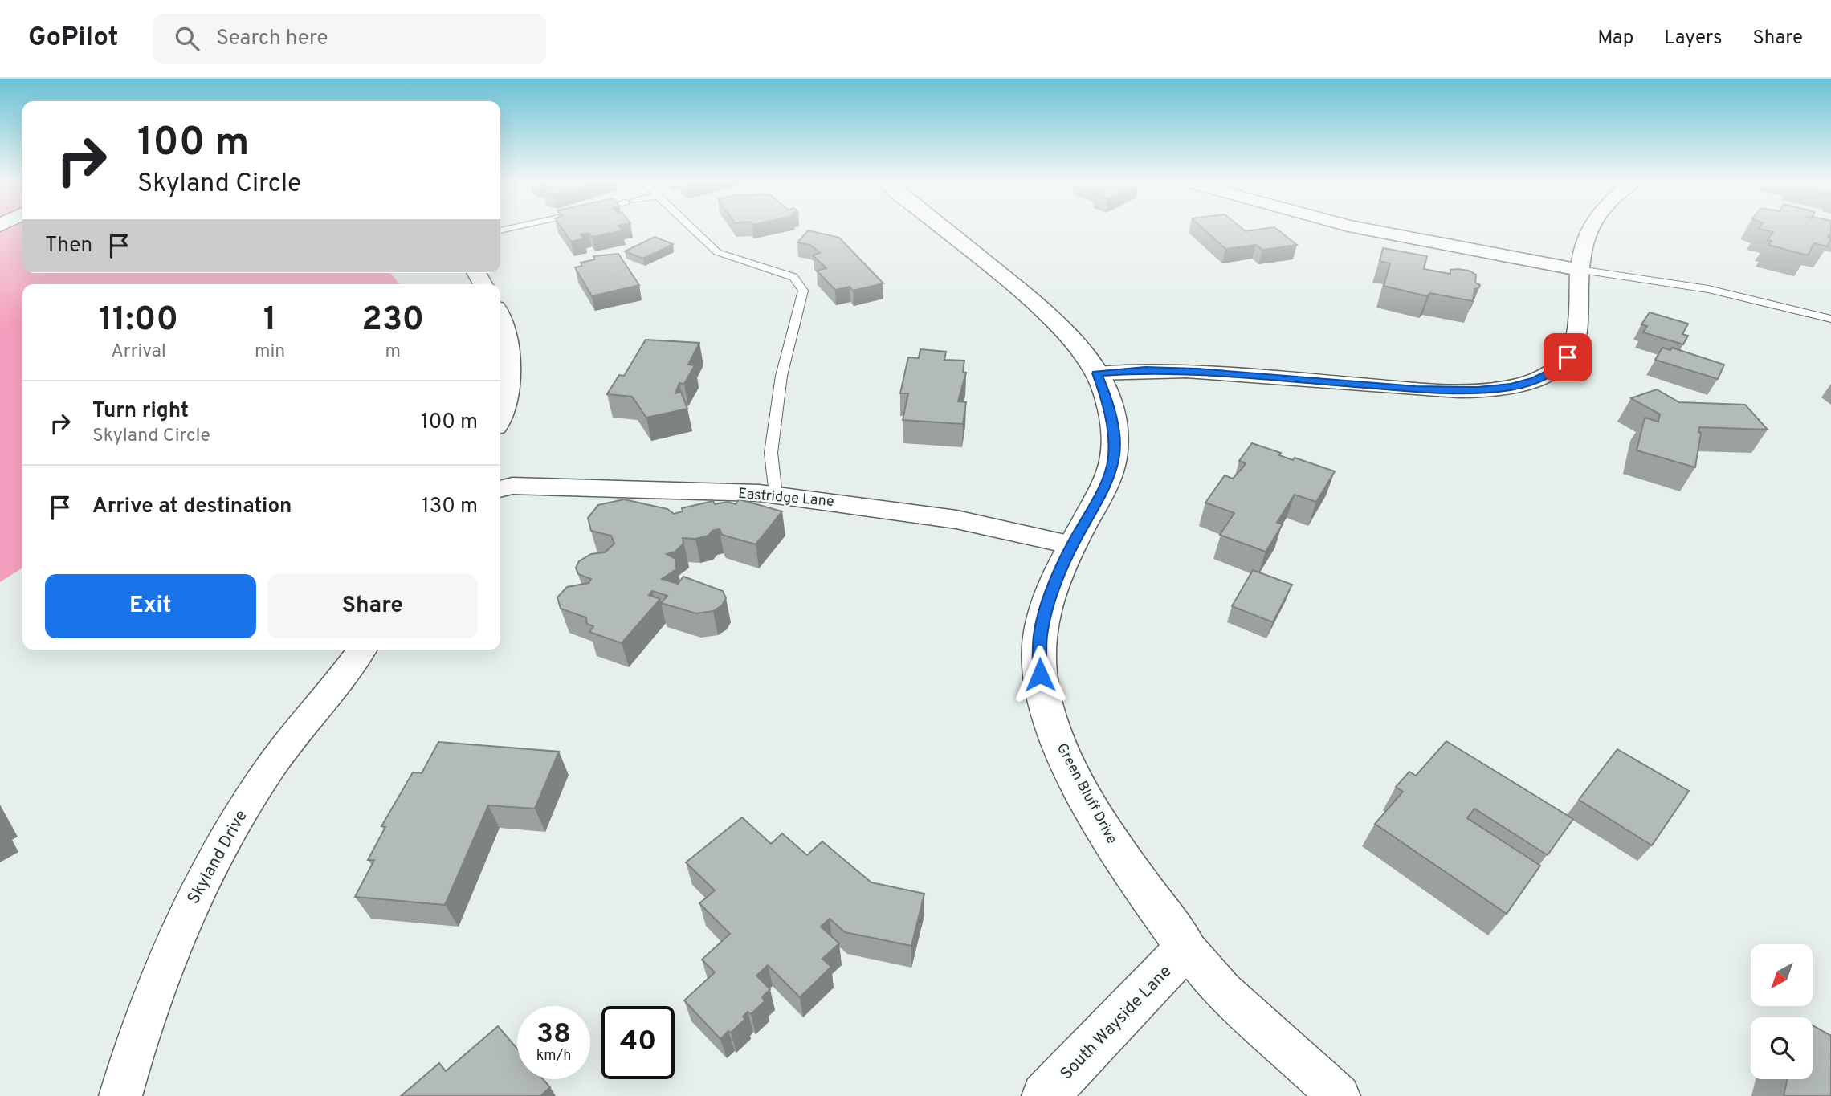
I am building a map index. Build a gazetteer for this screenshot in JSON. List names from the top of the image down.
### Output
{
  "streets": {
    "street": [
      "Eastridge Lane",
      "Green Bluff Drive",
      "Skyland Drive",
      "South Wayside Lane"
    ]
  },
  "crossings": [
    ["Eastridge Lane", "Green Bluff Drive"],
    ["Green Bluff Drive", "South Wayside Lane"]
  ],
  "north": "bottom left",
  "page": {
    "header": "GoPilot",
    "search": "Search here",
    "nav": ["Map", "Layers", "Share"],
    "turn": ["100 m", "Skyland Circle"],
    "then": "Then",
    "eta": [
      "11:00",
      "Arrival",
      "1",
      "min",
      "230",
      "m"
    ],
    "list": [
      {
        "name": "Turn right",
        "note": "Skyland Circle",
        "value": "100 m"
      },
      {
        "name": "Arrive at destination",
        "value": "130 m"
      }
    ],
    "buttons": ["Exit", "Share"],
    "speed": "38 km/h",
    "limit": "40"
  }
}
